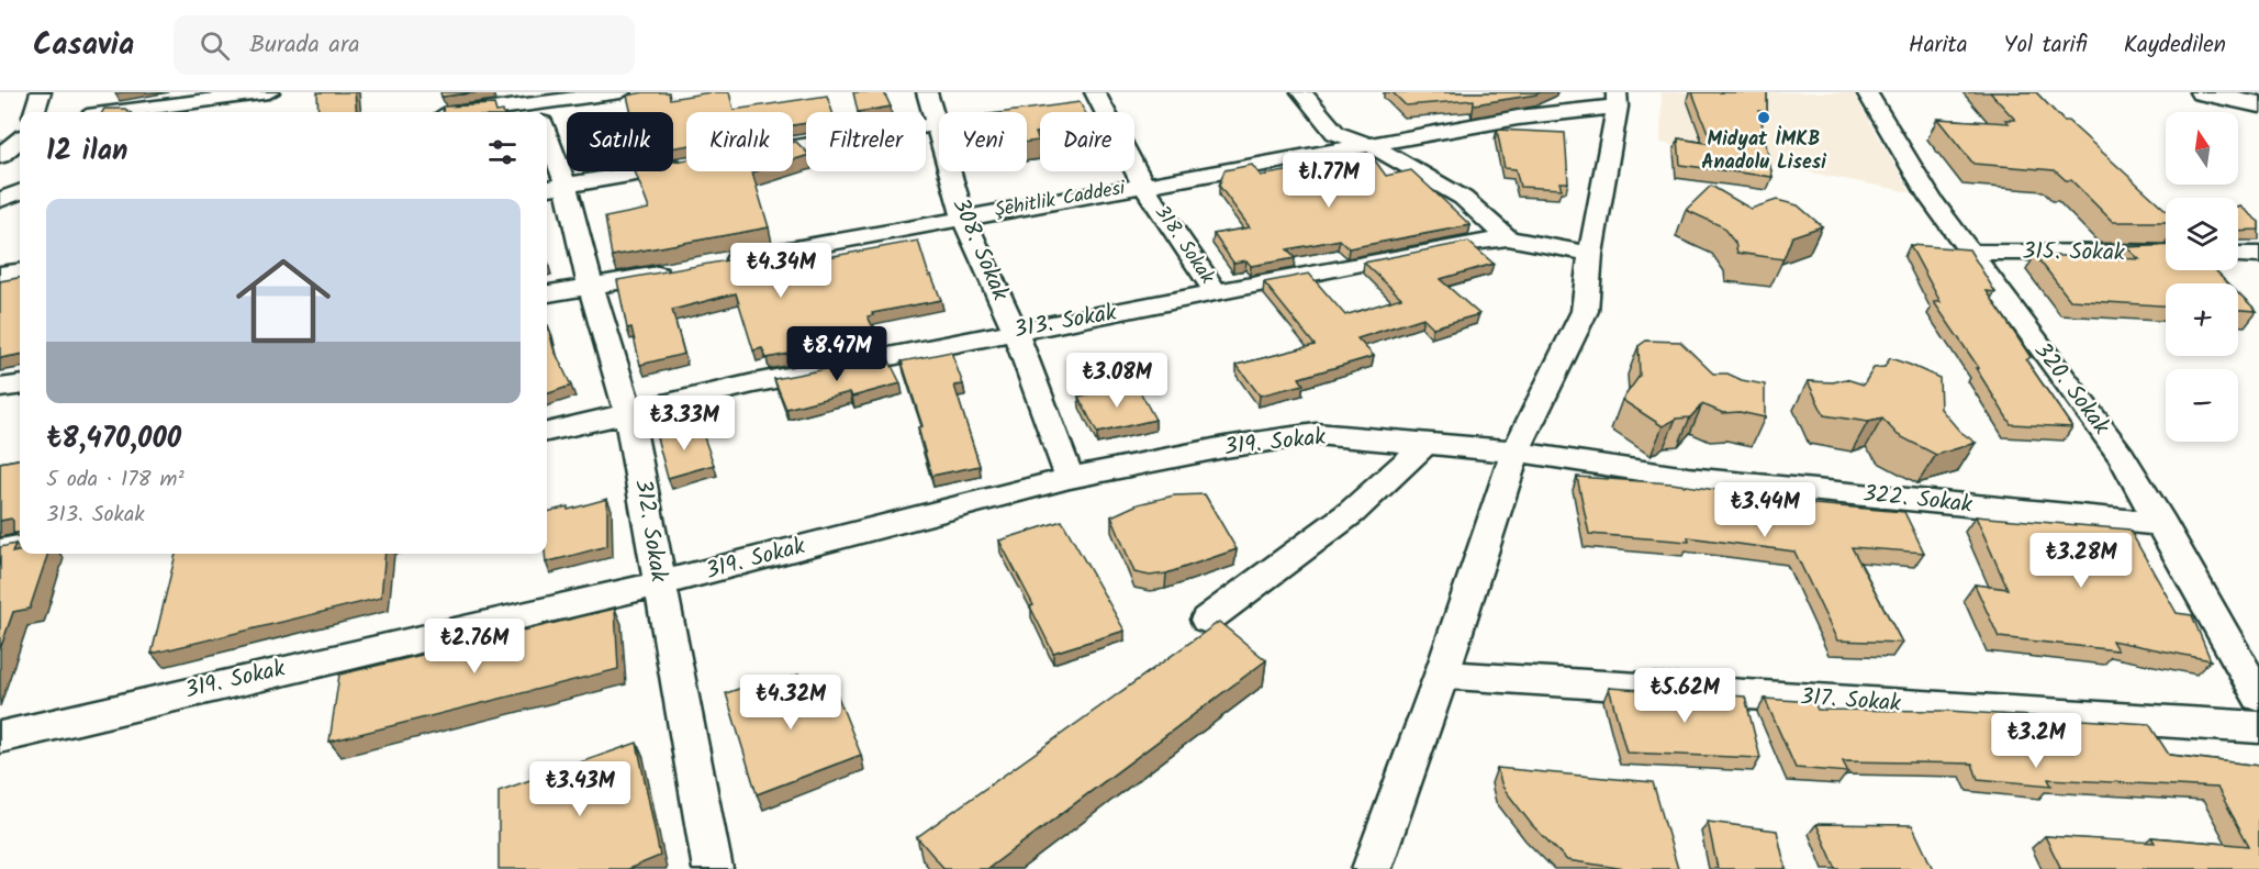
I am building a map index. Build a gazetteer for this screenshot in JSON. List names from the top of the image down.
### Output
{
  "streets": {
    "street": [
      "Şehitlik Caddesi",
      "318. Sokak",
      "308. Sokak",
      "315. Sokak",
      "313. Sokak",
      "320. Sokak",
      "319. Sokak",
      "322. Sokak",
      "312. Sokak",
      "317. Sokak"
    ]
  },
  "crossings": [
    ["Şehitlik Caddesi", "318. Sokak"],
    ["Şehitlik Caddesi", "308. Sokak"],
    ["318. Sokak", "313. Sokak"],
    ["308. Sokak", "313. Sokak"],
    ["308. Sokak", "319. Sokak"],
    ["315. Sokak", "320. Sokak"],
    ["313. Sokak", "312. Sokak"],
    ["320. Sokak", "322. Sokak"],
    ["319. Sokak", "322. Sokak"],
    ["319. Sokak", "312. Sokak"]
  ],
  "places": ["Midyat İMKB Anadolu Lisesi"],
  "north": "top",
  "page": {
    "header": "Casavia",
    "search": "Burada ara",
    "nav": ["Harita", "Yol tarifi", "Kaydedilen"],
    "map_buttons": ["+", "−"],
    "chip": [
      "Satılık",
      "Kiralık",
      "Filtreler",
      "Yeni",
      "Daire"
    ],
    "heading": "12 ilan",
    "price": [
      "₺1.77M",
      "₺4.34M",
      "₺8.47M",
      "₺3.08M",
      "₺3.33M",
      "₺3.44M",
      "₺3.28M",
      "₺2.76M",
      "₺5.62M",
      "₺4.32M",
      "₺3.2M",
      "₺3.43M"
    ],
    "list": [
      {
        "name": "₺8,470,000",
        "note": "5 oda · 178 m² · 313. Sokak"
      }
    ]
  }
}
